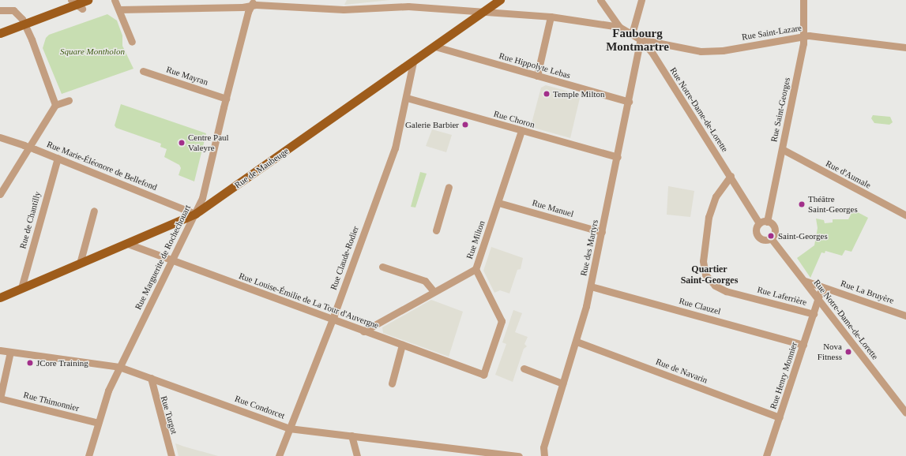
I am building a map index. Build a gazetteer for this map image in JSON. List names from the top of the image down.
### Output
{
  "streets": {
    "main road": ["Rue de Maubeuge"],
    "street": [
      "Rue Saint-Lazare",
      "Rue Hippolyte Lebas",
      "Rue Mayran",
      "Rue Notre-Dame-de-Lorette",
      "Rue Saint-Georges",
      "Rue Choron",
      "Rue Marie-Éléonore de Bellefond",
      "Rue d'Aumale",
      "Rue Manuel",
      "Rue de Chantilly",
      "Rue Milton",
      "Rue des Martyrs",
      "Rue Marguerite de Rochechouart",
      "Rue Claude-Rodier",
      "Rue La Bruyère",
      "Rue Laferrière",
      "Rue Louise-Émilie de La Tour d'Auvergne",
      "Rue Clauzel",
      "Rue de Navarin",
      "Rue Henry Monnier",
      "Rue Thimonnier",
      "Rue Condorcet",
      "Rue Turgot"
    ]
  },
  "crossings": [
    ["Rue Saint-Lazare", "Rue Notre-Dame-de-Lorette"],
    ["Rue Saint-Lazare", "Rue Saint-Georges"],
    ["Rue Saint-Lazare", "Rue des Martyrs"],
    ["Rue Hippolyte Lebas", "Rue de Maubeuge"],
    ["Rue Hippolyte Lebas", "Rue des Martyrs"],
    ["Rue Mayran", "Rue Marguerite de Rochechouart"],
    ["Rue Notre-Dame-de-Lorette", "Rue Saint-Georges"],
    ["Rue Notre-Dame-de-Lorette", "Rue des Martyrs"],
    ["Rue Notre-Dame-de-Lorette", "Rue La Bruyère"],
    ["Rue Notre-Dame-de-Lorette", "Rue Laferrière"],
    ["Rue Notre-Dame-de-Lorette", "Rue Henry Monnier"],
    ["Rue Saint-Georges", "Rue d'Aumale"],
    ["Rue Choron", "Rue Milton"],
    ["Rue Choron", "Rue des Martyrs"],
    ["Rue Choron", "Rue Claude-Rodier"],
    ["Rue Marie-Éléonore de Bellefond", "Rue de Maubeuge"],
    ["Rue Marie-Éléonore de Bellefond", "Rue de Chantilly"],
    ["Rue Marie-Éléonore de Bellefond", "Rue Marguerite de Rochechouart"],
    ["Rue de Maubeuge", "Rue de Chantilly"],
    ["Rue de Maubeuge", "Rue Marguerite de Rochechouart"],
    ["Rue de Maubeuge", "Rue Claude-Rodier"],
    ["Rue de Maubeuge", "Rue Louise-Émilie de La Tour d'Auvergne"],
    ["Rue Manuel", "Rue Milton"],
    ["Rue Manuel", "Rue des Martyrs"],
    ["Rue Milton", "Rue Louise-Émilie de La Tour d'Auvergne"],
    ["Rue des Martyrs", "Rue Clauzel"],
    ["Rue des Martyrs", "Rue de Navarin"],
    ["Rue Marguerite de Rochechouart", "Rue Louise-Émilie de La Tour d'Auvergne"],
    ["Rue Marguerite de Rochechouart", "Rue Thimonnier"],
    ["Rue Marguerite de Rochechouart", "Rue Condorcet"],
    ["Rue Claude-Rodier", "Rue Louise-Émilie de La Tour d'Auvergne"],
    ["Rue Claude-Rodier", "Rue Condorcet"],
    ["Rue La Bruyère", "Rue Henry Monnier"],
    ["Rue Laferrière", "Rue Henry Monnier"],
    ["Rue Clauzel", "Rue Henry Monnier"],
    ["Rue de Navarin", "Rue Henry Monnier"],
    ["Rue Condorcet", "Rue Turgot"]
  ],
  "districts": ["Faubourg Montmartre", "Quartier Saint-Georges"],
  "parks": ["Square Montholon"],
  "places": [
    "Temple Milton",
    "Galerie Barbier",
    "Centre Paul Valeyre",
    "Théâtre Saint-Georges",
    "Saint-Georges",
    "Nova Fitness",
    "JCore Training"
  ]
}
